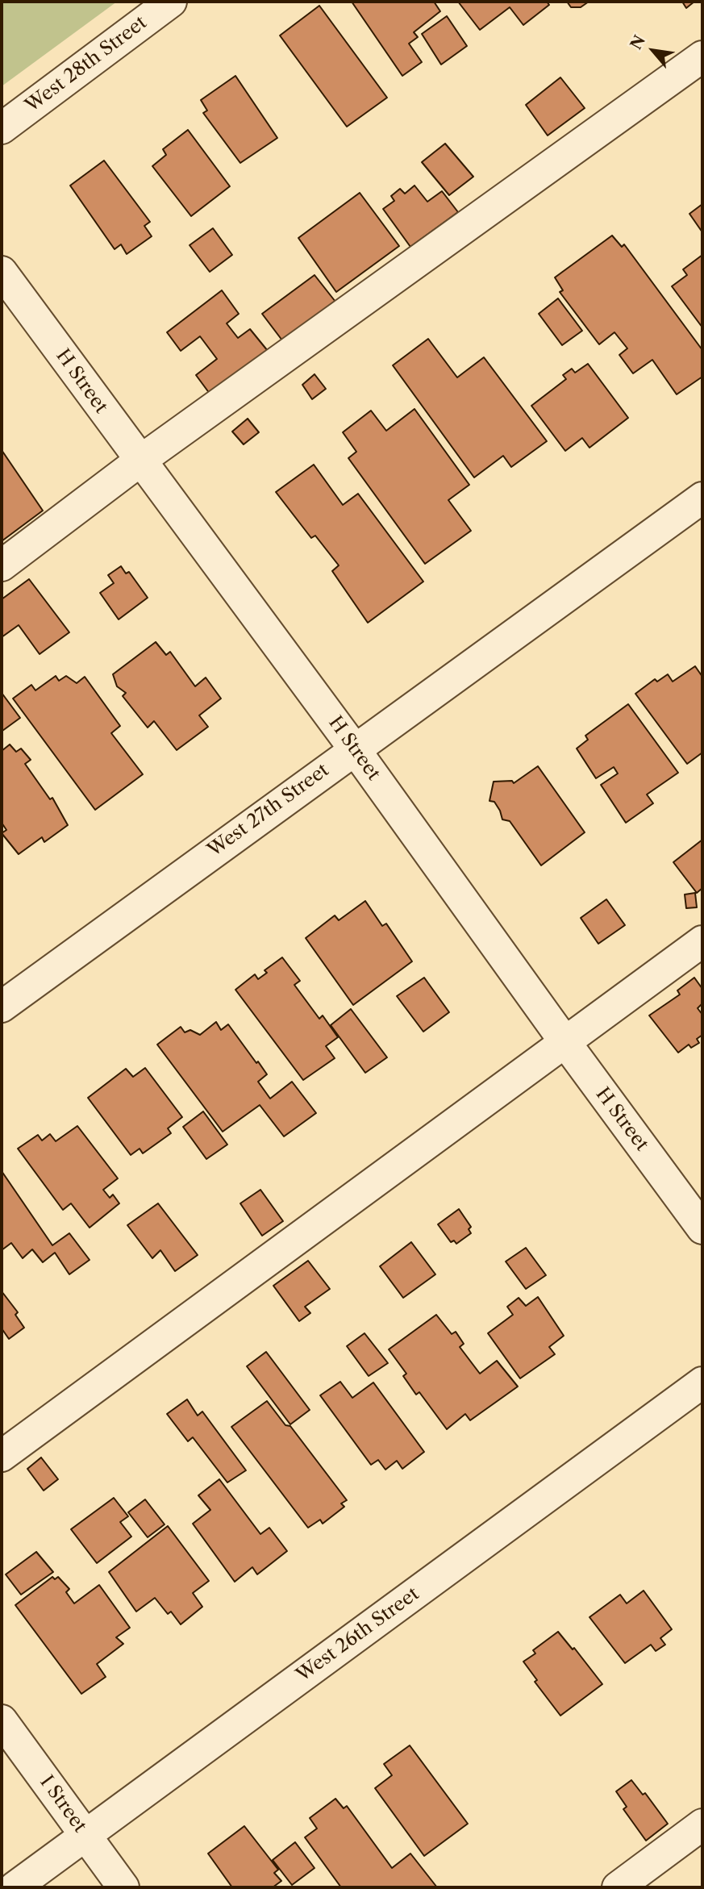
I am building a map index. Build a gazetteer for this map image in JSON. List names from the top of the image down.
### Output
{
  "streets": {
    "street": [
      "West 28th Street",
      "H Street",
      "West 27th Street",
      "West 26th Street",
      "I Street"
    ]
  },
  "crossings": [
    ["H Street", "West 27th Street"],
    ["West 26th Street", "I Street"]
  ],
  "north": "top left"
}
